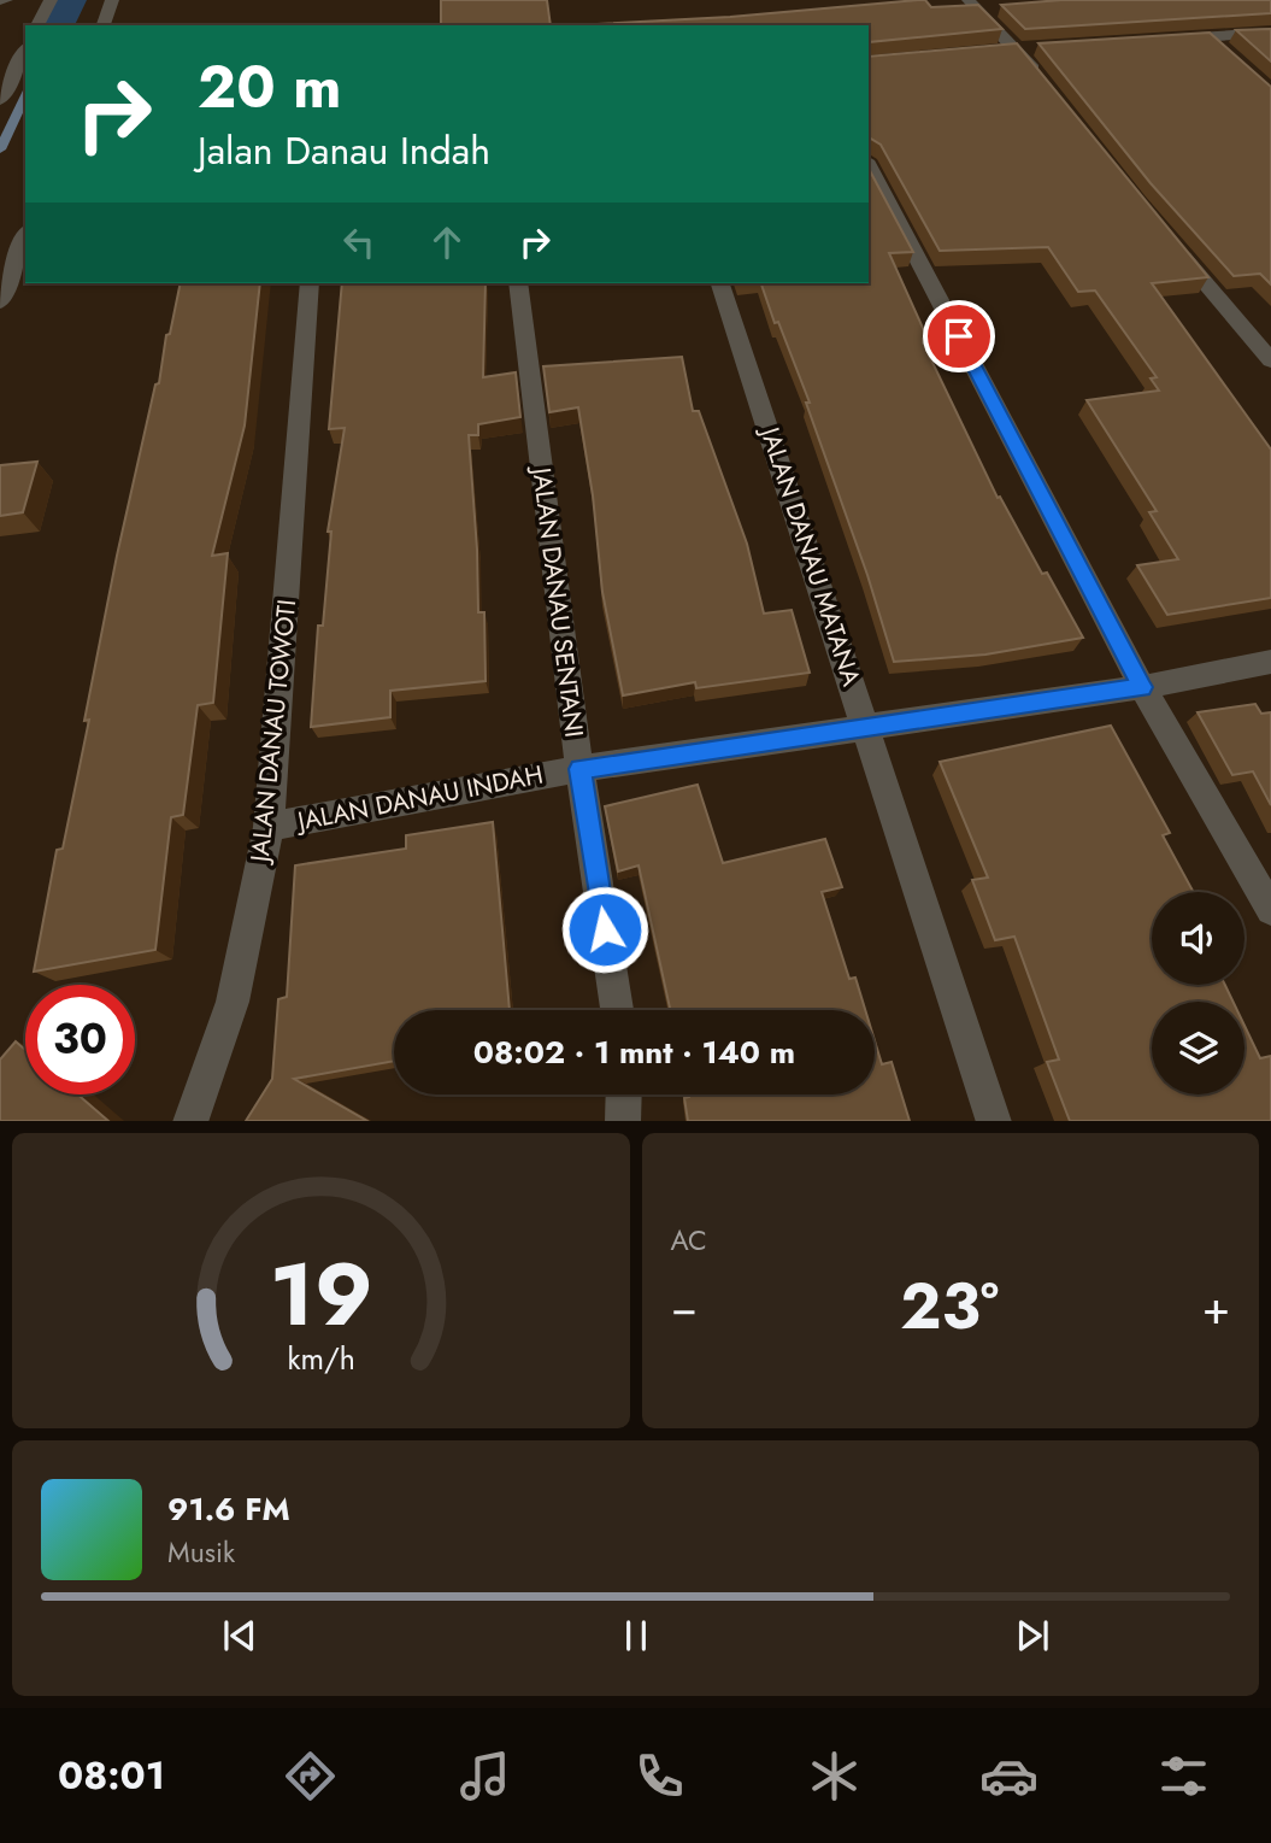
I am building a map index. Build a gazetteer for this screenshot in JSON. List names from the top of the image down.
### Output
{
  "streets": {
    "street": [
      "JALAN DANAU MATANA",
      "JALAN DANAU SENTANI",
      "JALAN DANAU TOWOTI",
      "JALAN DANAU INDAH"
    ]
  },
  "crossings": [
    ["JALAN DANAU MATANA", "JALAN DANAU INDAH"],
    ["JALAN DANAU SENTANI", "JALAN DANAU INDAH"],
    ["JALAN DANAU TOWOTI", "JALAN DANAU INDAH"]
  ],
  "page": {
    "turn": ["20 m", "Jalan Danau Indah"],
    "limit": "30",
    "trip": "08:02 · 1 mnt · 140 m",
    "tile": "AC",
    "heat": ["−", "23°", "+"],
    "song": ["91.6 FM", "Musik"],
    "tabs": "08:01",
    "gauge": ["19", "km/h"]
  }
}
